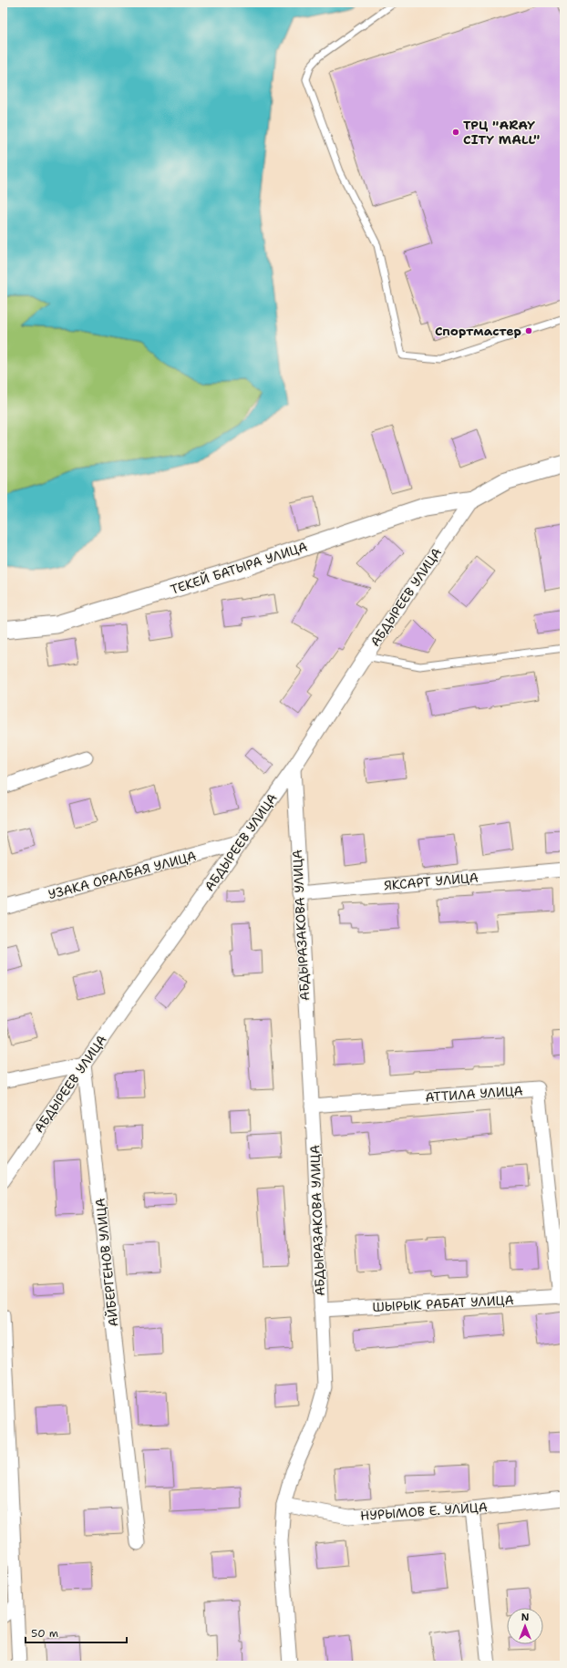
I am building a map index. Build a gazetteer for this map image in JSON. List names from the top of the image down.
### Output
{
  "streets": {
    "street": [
      "ТЕКЕЙ БАТЫРА УЛИЦА",
      "АБДЫРЕЕВ УЛИЦА",
      "УЗАКА ОРАЛБАЯ УЛИЦА",
      "ЯКСАРТ УЛИЦА",
      "АБДЫРАЗАКОВА УЛИЦА",
      "АТТИЛА УЛИЦА",
      "АЙБЕРГЕНОВ УЛИЦА",
      "ШЫРЫК РАБАТ УЛИЦА",
      "НУРЫМОВ Е. УЛИЦА"
    ]
  },
  "crossings": [
    ["ТЕКЕЙ БАТЫРА УЛИЦА", "АБДЫРЕЕВ УЛИЦА"],
    ["АБДЫРЕЕВ УЛИЦА", "УЗАКА ОРАЛБАЯ УЛИЦА"],
    ["АБДЫРЕЕВ УЛИЦА", "АБДЫРАЗАКОВА УЛИЦА"],
    ["АБДЫРЕЕВ УЛИЦА", "АЙБЕРГЕНОВ УЛИЦА"],
    ["ЯКСАРТ УЛИЦА", "АБДЫРАЗАКОВА УЛИЦА"],
    ["АБДЫРАЗАКОВА УЛИЦА", "АТТИЛА УЛИЦА"],
    ["АБДЫРАЗАКОВА УЛИЦА", "ШЫРЫК РАБАТ УЛИЦА"],
    ["АБДЫРАЗАКОВА УЛИЦА", "НУРЫМОВ Е. УЛИЦА"],
    ["АТТИЛА УЛИЦА", "ШЫРЫК РАБАТ УЛИЦА"]
  ],
  "places": ["ТРЦ \"ARAY CITY MALL\"", "Спортмастер"],
  "scale_bar": "50 m",
  "north": "top"
}
